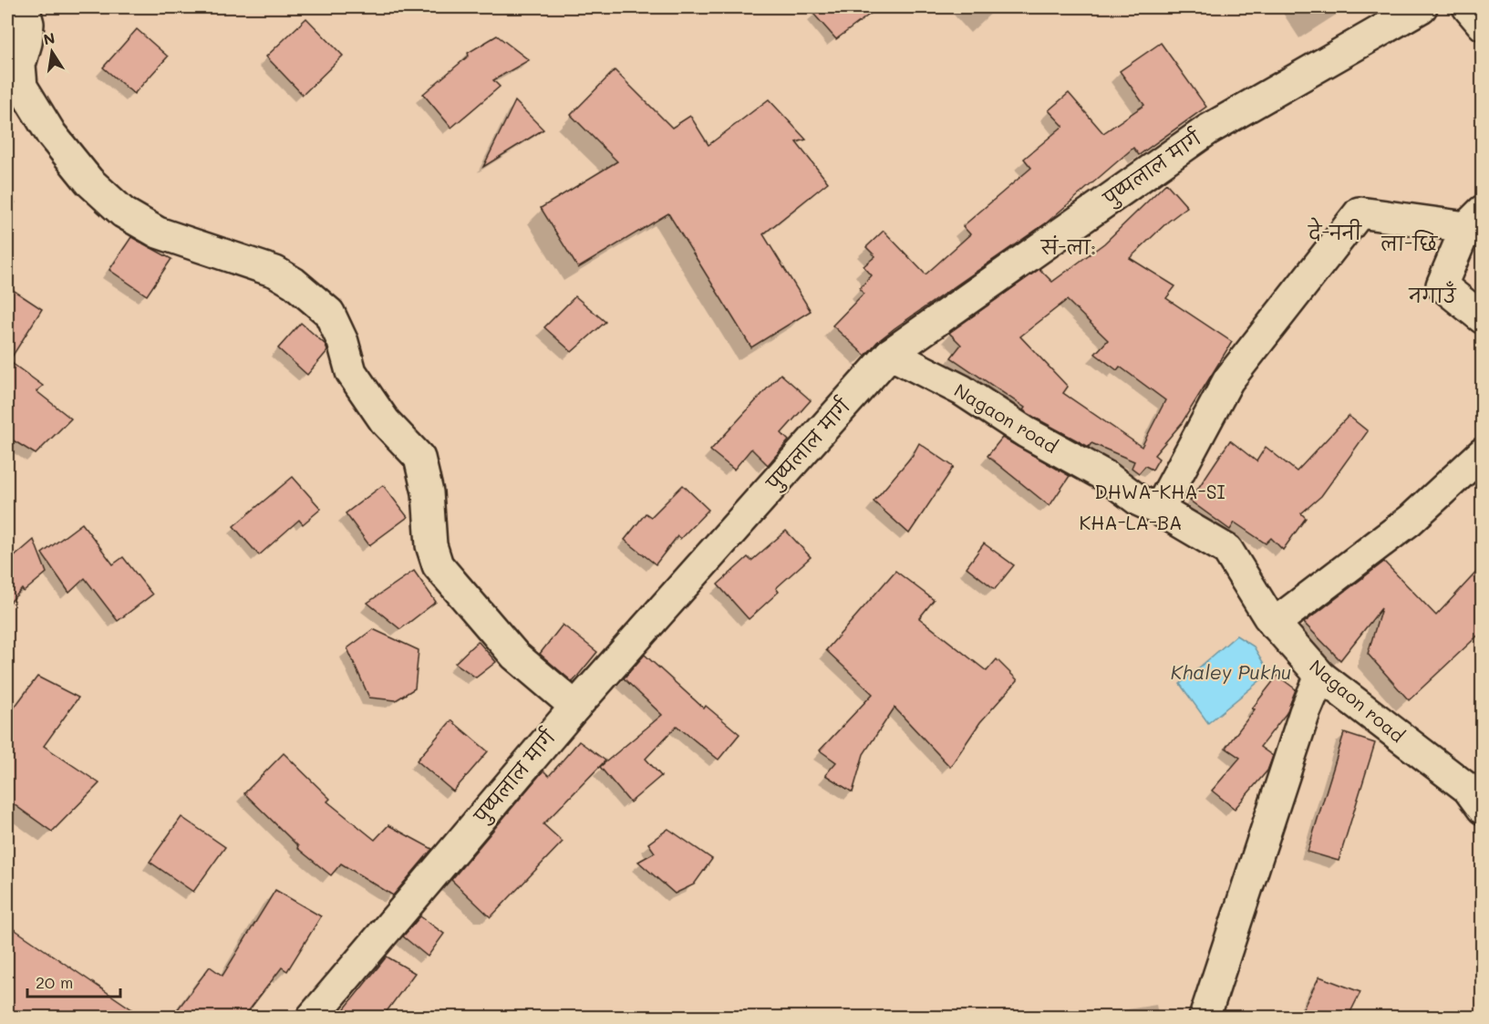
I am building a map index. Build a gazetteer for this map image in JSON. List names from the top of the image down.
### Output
{
  "streets": {
    "street": ["पुष्पलाल मार्ग", "Nagaon road"]
  },
  "crossings": [
    ["पुष्पलाल मार्ग", "Nagaon road"]
  ],
  "districts": [
    "दे-ननी",
    "ला-छि",
    "सं-ला:",
    "नगाउँ",
    "DHWA-KHA-SI",
    "KHA-LA-BA"
  ],
  "water": ["Khaley Pukhu"],
  "scale_bar": "20 m",
  "north": "top"
}
